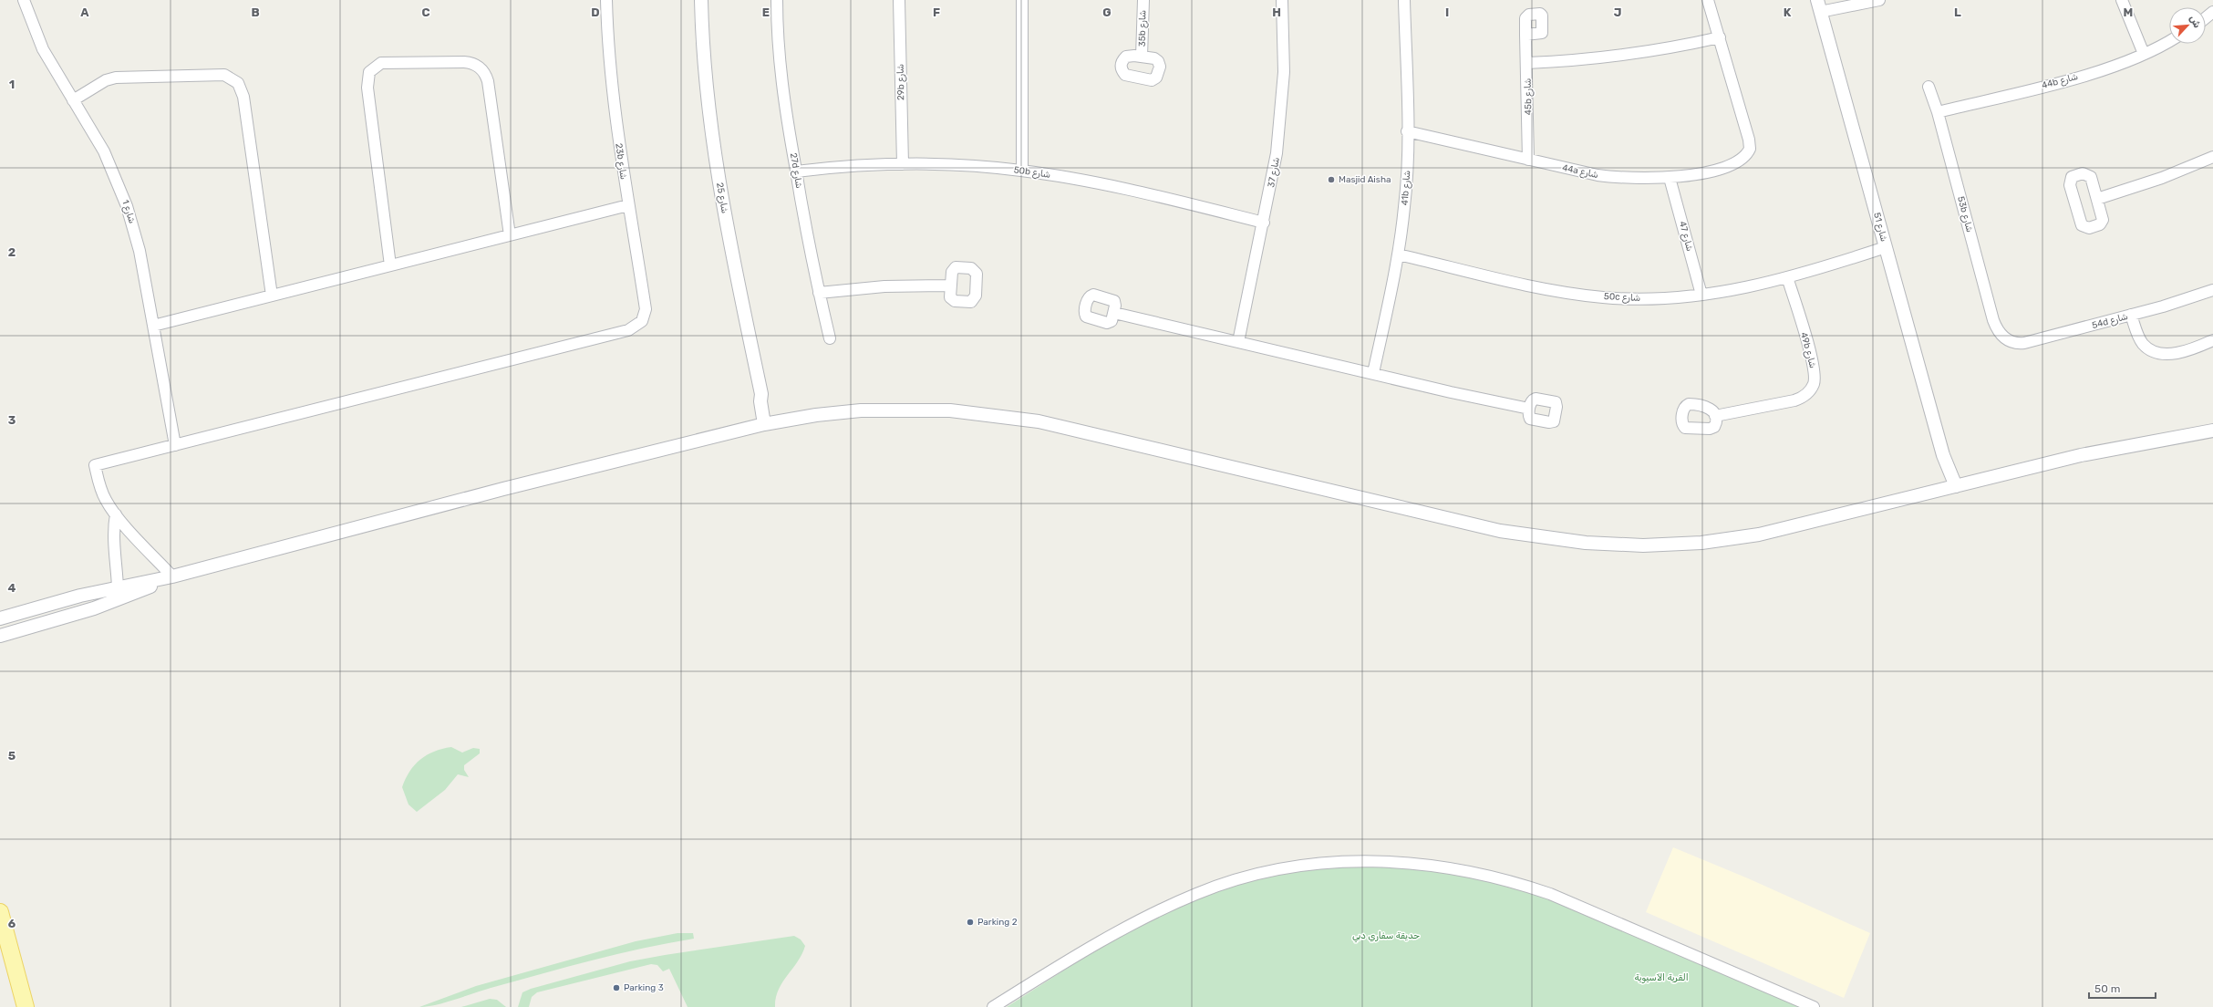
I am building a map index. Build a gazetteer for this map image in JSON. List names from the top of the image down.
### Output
{
  "streets": {
    "street": [
      "35b شارع",
      "44b شارع",
      "29b شارع",
      "45b شارع",
      "23b شارع",
      "27d شارع",
      "44a شارع",
      "50b شارع",
      "شارع 37",
      "41b شارع",
      "شارع 25",
      "شارع 1",
      "53b شارع",
      "شارع 51",
      "شارع 47",
      "50c شارع",
      "54d شارع",
      "49b شارع"
    ]
  },
  "crossings": [
    ["44b شارع", "53b شارع"],
    ["29b شارع", "50b شارع"],
    ["45b شارع", "44a شارع"],
    ["23b شارع", "شارع 1"],
    ["27d شارع", "50b شارع"],
    ["44a شارع", "41b شارع"],
    ["44a شارع", "شارع 47"],
    ["50b شارع", "شارع 37"],
    ["41b شارع", "50c شارع"],
    ["53b شارع", "54d شارع"],
    ["شارع 51", "50c شارع"],
    ["شارع 47", "50c شارع"],
    ["50c شارع", "49b شارع"]
  ],
  "parks": ["حديقة سفاري دبي", "القرية الآسيوية"],
  "places": ["Masjid Aisha", "Parking 2", "Parking 3"],
  "scale_bar": "50 m",
  "north": "top right",
  "grid": {
    "columns": [
      "A",
      "B",
      "C",
      "D",
      "E",
      "F",
      "G",
      "H",
      "I",
      "J",
      "K",
      "L",
      "M"
    ],
    "rows": [
      "1",
      "2",
      "3",
      "4",
      "5",
      "6"
    ]
  }
}
